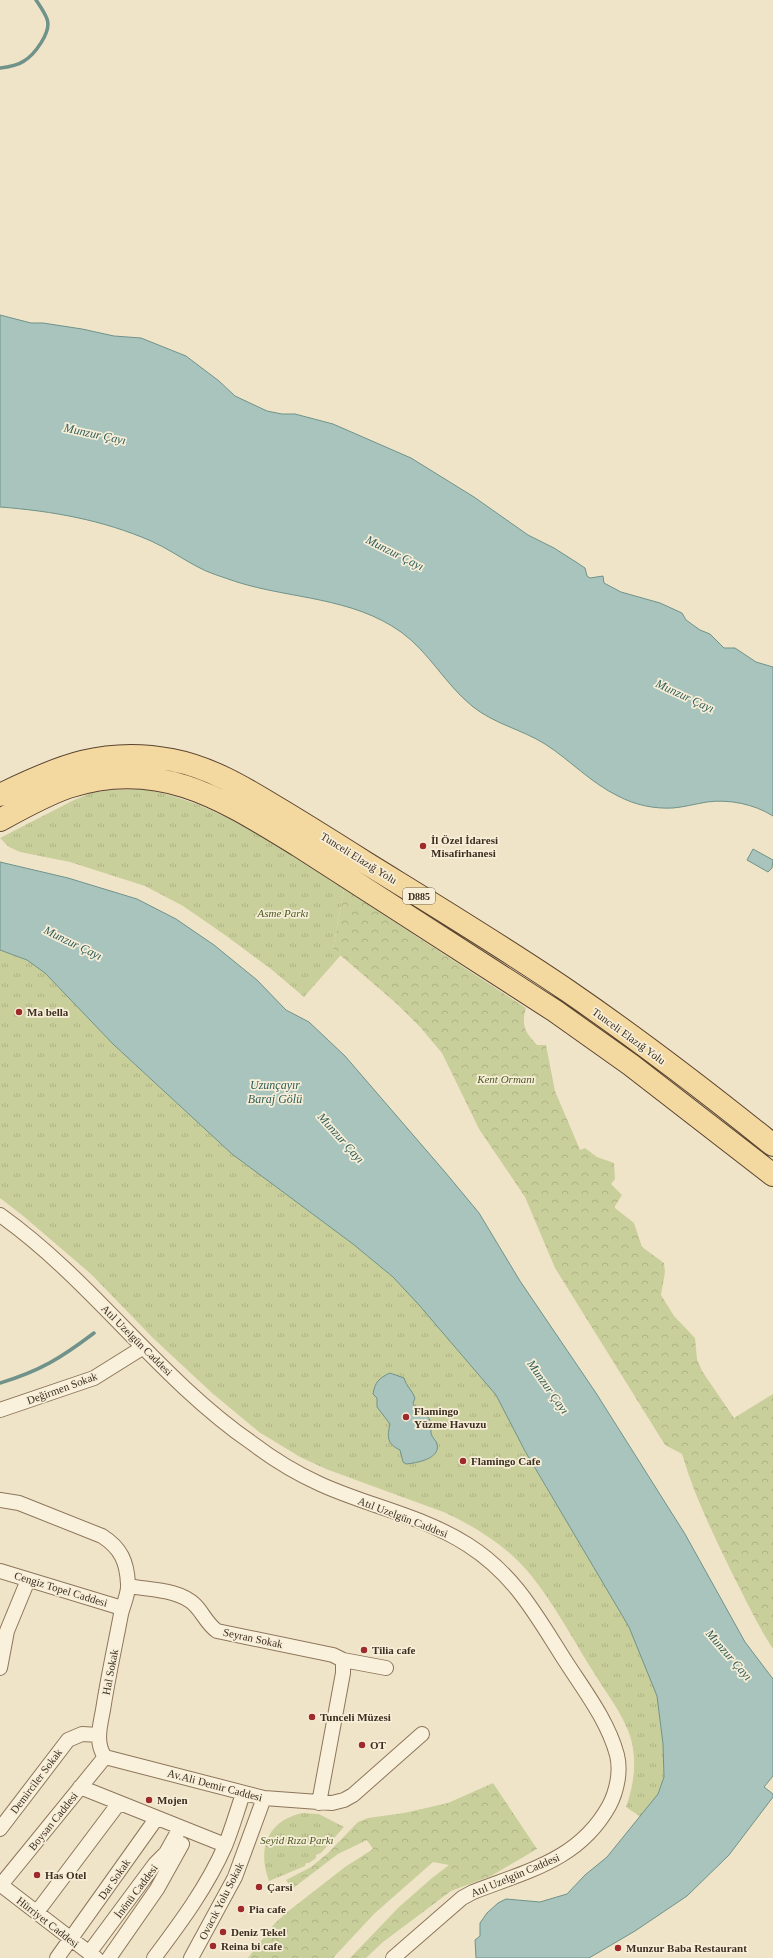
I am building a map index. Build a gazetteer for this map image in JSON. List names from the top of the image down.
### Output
{
  "streets": {
    "main road": ["Tunceli Elazığ Yolu", "D885"],
    "street": [
      "Atıl Uzelgün Caddesi",
      "Değirmen Sokak",
      "Cengiz Topel Caddesi",
      "Seyran Sokak",
      "Hal Sokak",
      "Demirciler Sokak",
      "Av.Ali Demir Caddesi",
      "Boysan Caddesi",
      "Dar Sokak",
      "İnönü Caddesi",
      "Ovacık Yolu Sokak",
      "Hürriyet Caddesi"
    ]
  },
  "crossings": [
    ["Atıl Uzelgün Caddesi", "Değirmen Sokak"],
    ["Cengiz Topel Caddesi", "Hal Sokak"],
    ["Seyran Sokak", "Hal Sokak"],
    ["Hal Sokak", "Demirciler Sokak"],
    ["Hal Sokak", "Av.Ali Demir Caddesi"],
    ["Hal Sokak", "Boysan Caddesi"],
    ["Av.Ali Demir Caddesi", "Boysan Caddesi"],
    ["Av.Ali Demir Caddesi", "Ovacık Yolu Sokak"],
    ["Boysan Caddesi", "Hürriyet Caddesi"],
    ["Dar Sokak", "Hürriyet Caddesi"],
    ["İnönü Caddesi", "Hürriyet Caddesi"]
  ],
  "water": ["Munzur Çayı", "Uzunçayır Baraj Gölü"],
  "parks": ["Asme Parkı", "Kent Ormanı", "Seyid Rıza Parkı"],
  "places": [
    "İl Özel İdaresi Misafirhanesi",
    "Ma bella",
    "Flamingo Yüzme Havuzu",
    "Flamingo Cafe",
    "Tilia cafe",
    "Tunceli Müzesi",
    "OT",
    "Mojen",
    "Has Otel",
    "Çarsi",
    "Pia cafe",
    "Deniz Tekel",
    "Reina bi cafe",
    "Munzur Baba Restaurant"
  ]
}
